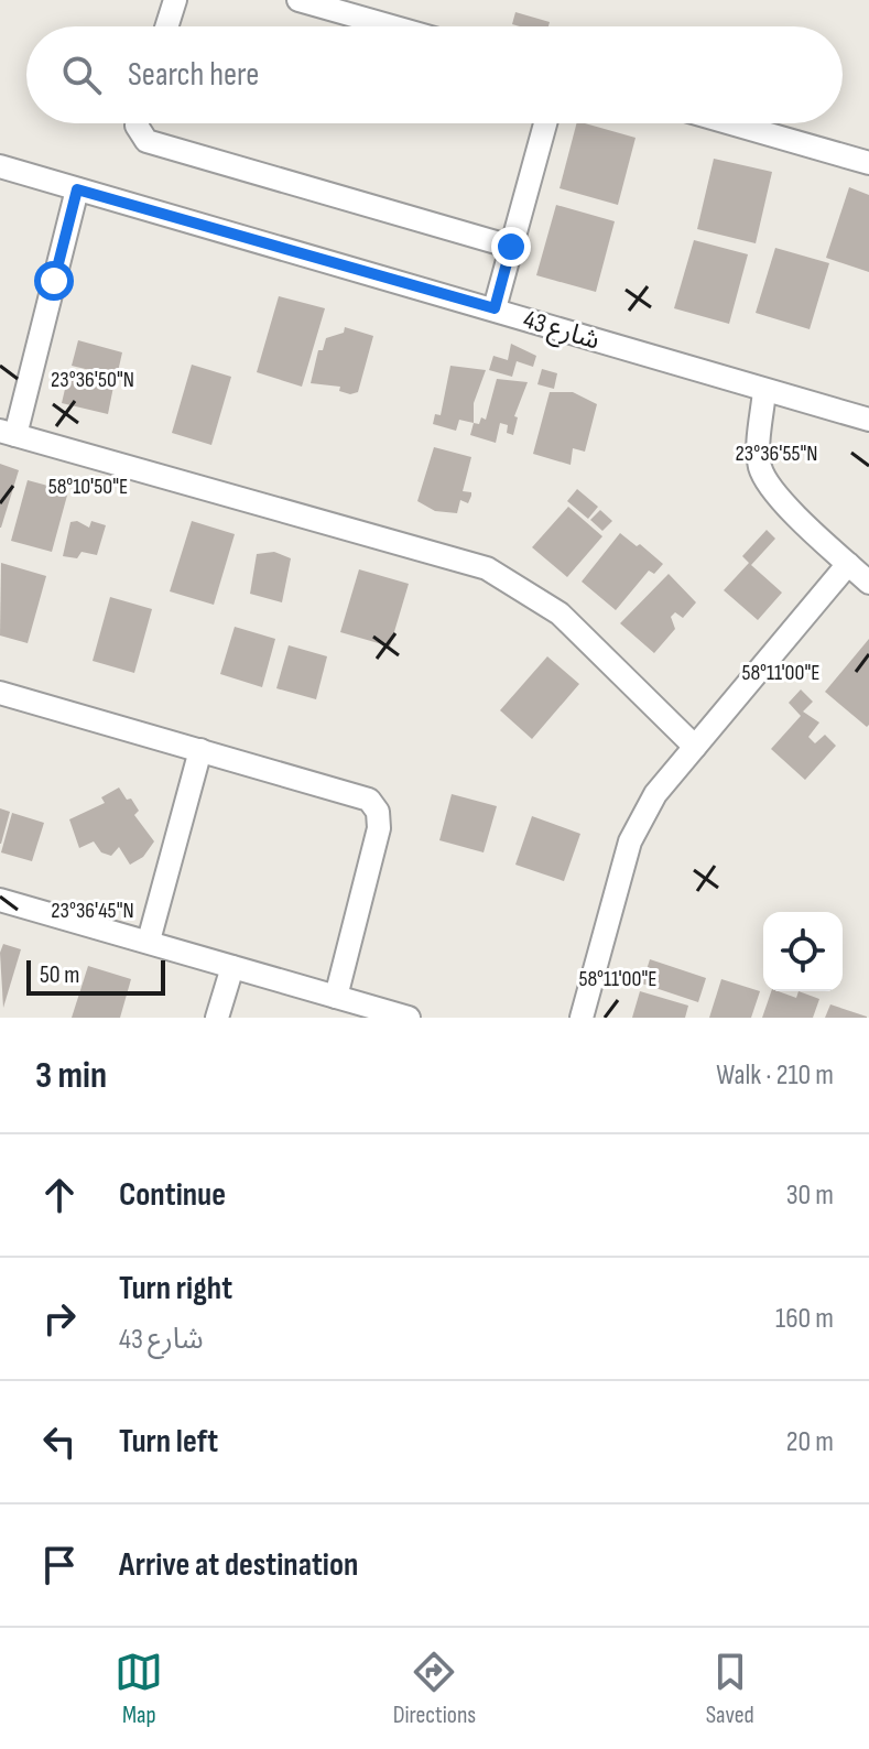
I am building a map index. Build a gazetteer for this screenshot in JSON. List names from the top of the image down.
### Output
{
  "streets": {
    "street": ["شارع 43"]
  },
  "scale_bar": "50 m",
  "page": {
    "search": "Search here",
    "scale": "50 m",
    "heading": ["3 min", "Walk · 210 m"],
    "list": [
      ["Continue", "30 m"],
      ["Turn right", "شارع 43", "160 m"],
      ["Turn left", "20 m"],
      "Arrive at destination"
    ],
    "nav": ["Map", "Directions", "Saved"]
  },
  "coordinates": [
    "23°36'50\"N",
    "23°36'55\"N",
    "58°10'50\"E",
    "58°11'00\"E",
    "23°36'45\"N"
  ]
}
